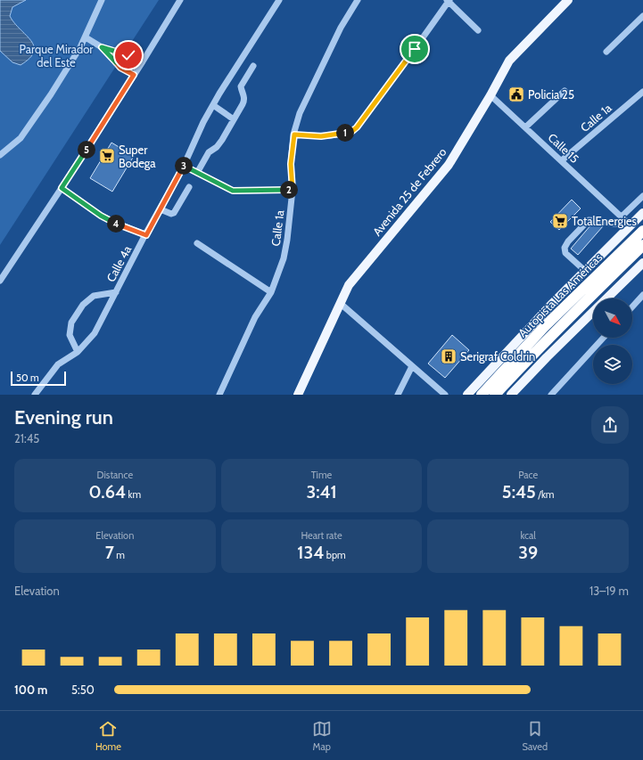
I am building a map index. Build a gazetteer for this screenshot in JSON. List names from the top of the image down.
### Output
{
  "streets": {
    "highway": ["Autopista Las Américas"],
    "main road": ["Avenida 25 de Febrero"],
    "street": ["Calle 1a", "Calle 15", "Calle 4a"]
  },
  "crossings": [
    ["Calle 1a", "Calle 15"],
    ["Calle 15", "Avenida 25 de Febrero"]
  ],
  "parks": ["Parque Mirador del Este"],
  "places": {
    "public building": ["Policia 25"],
    "supermarket": ["Super Bodega", "TotalEnergies"],
    "building": ["Serigraf Coldrin"]
  },
  "scale_bar": "50 m",
  "north": "bottom right",
  "page": {
    "pins": [
      "1",
      "5",
      "3",
      "2",
      "4"
    ],
    "scale": "50 m",
    "heading": ["Evening run", "21:45"],
    "stats": [
      ["Distance", "0.64 km"],
      ["Time", "3:41"],
      ["Pace", "5:45 /km"],
      ["Elevation", "7 m"],
      ["Heart rate", "134 bpm"],
      ["kcal", "39"]
    ],
    "chart": ["Elevation", "13–19 m"],
    "list": [
      {
        "name": "100 m",
        "note": "5:50"
      }
    ],
    "tabs": ["Home", "Map", "Saved"]
  }
}
